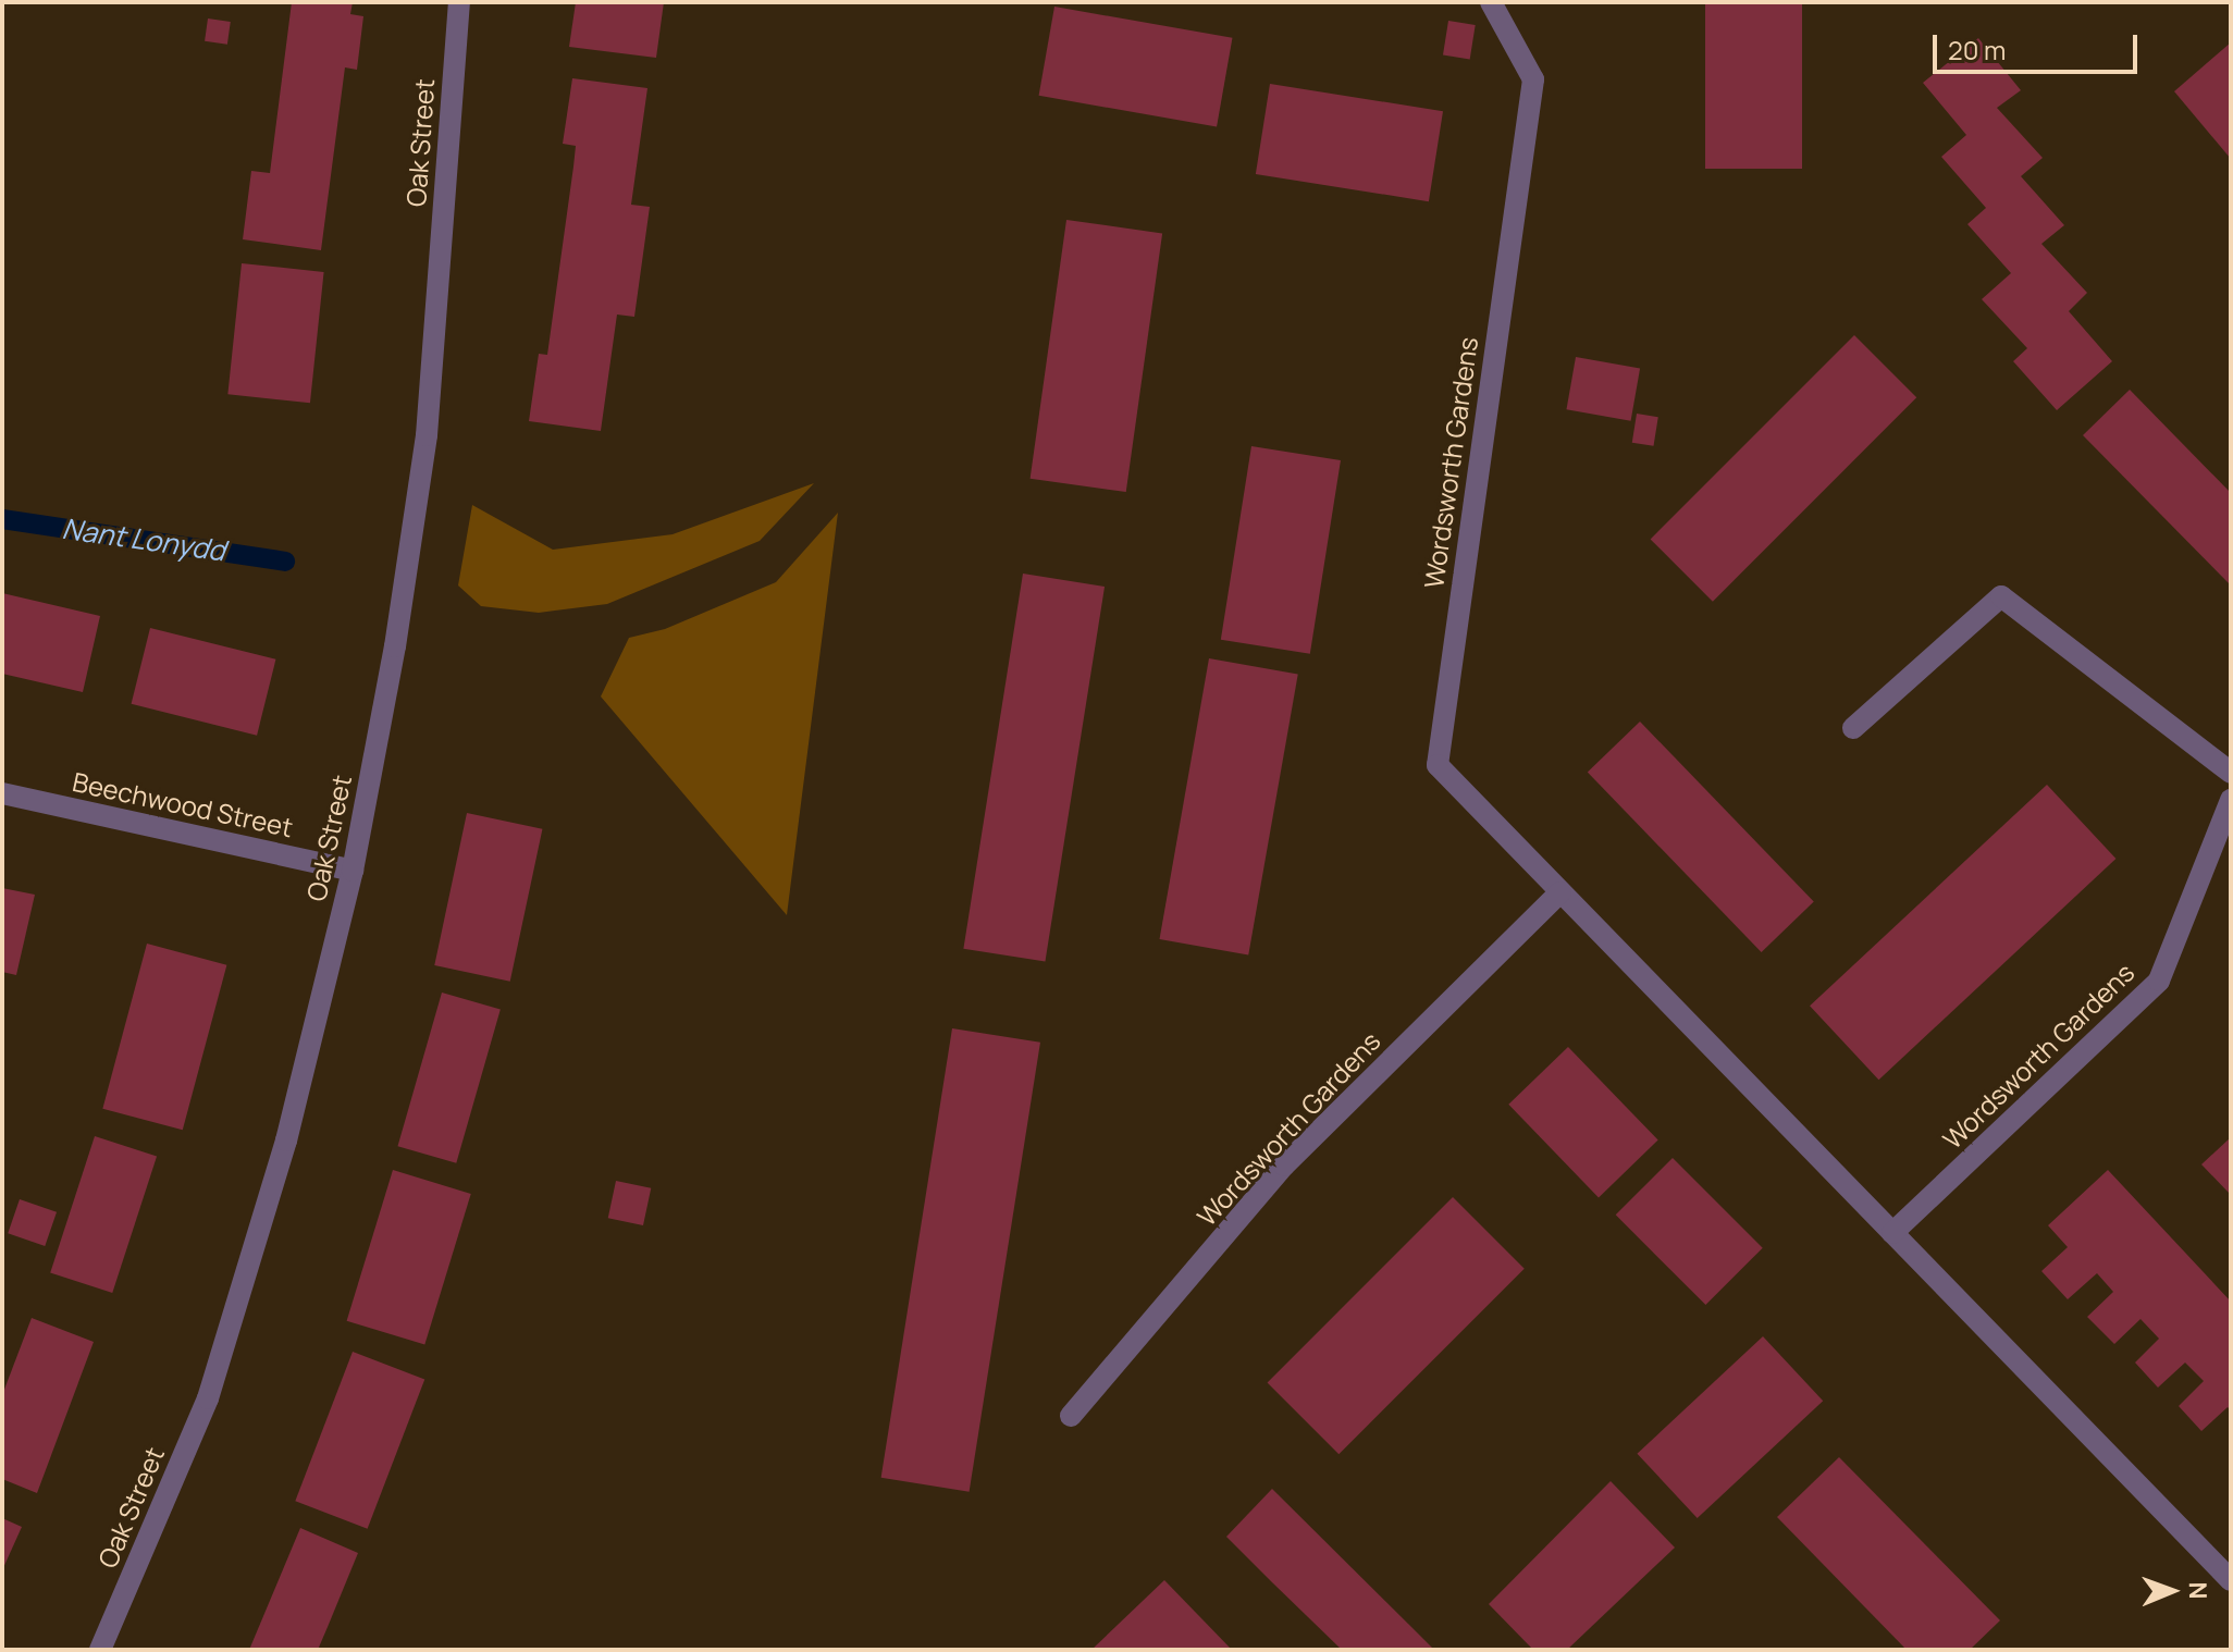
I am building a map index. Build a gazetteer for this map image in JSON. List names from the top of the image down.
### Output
{
  "streets": {
    "street": ["Oak Street", "Wordsworth Gardens", "Beechwood Street"]
  },
  "crossings": [
    ["Oak Street", "Beechwood Street"]
  ],
  "water": ["Nant Lonydd"],
  "scale_bar": "20 m",
  "north": "right"
}
